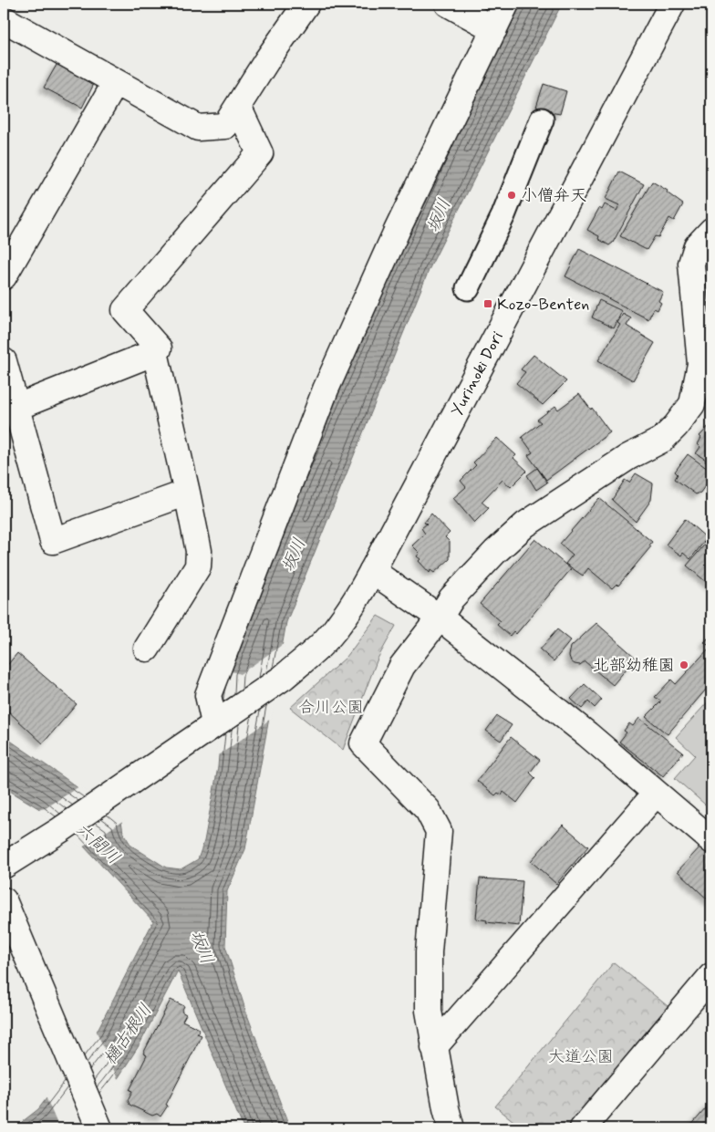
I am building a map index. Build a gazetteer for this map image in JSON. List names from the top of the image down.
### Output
{
  "streets": {
    "street": ["Yurinoki Dori"]
  },
  "water": ["坂川", "六間川", "樋古根川"],
  "parks": ["合川公園", "大道公園"],
  "places": {
    "other": ["小僧弁天", "北部幼稚園"],
    "transit": ["Kozo-Benten"]
  }
}
